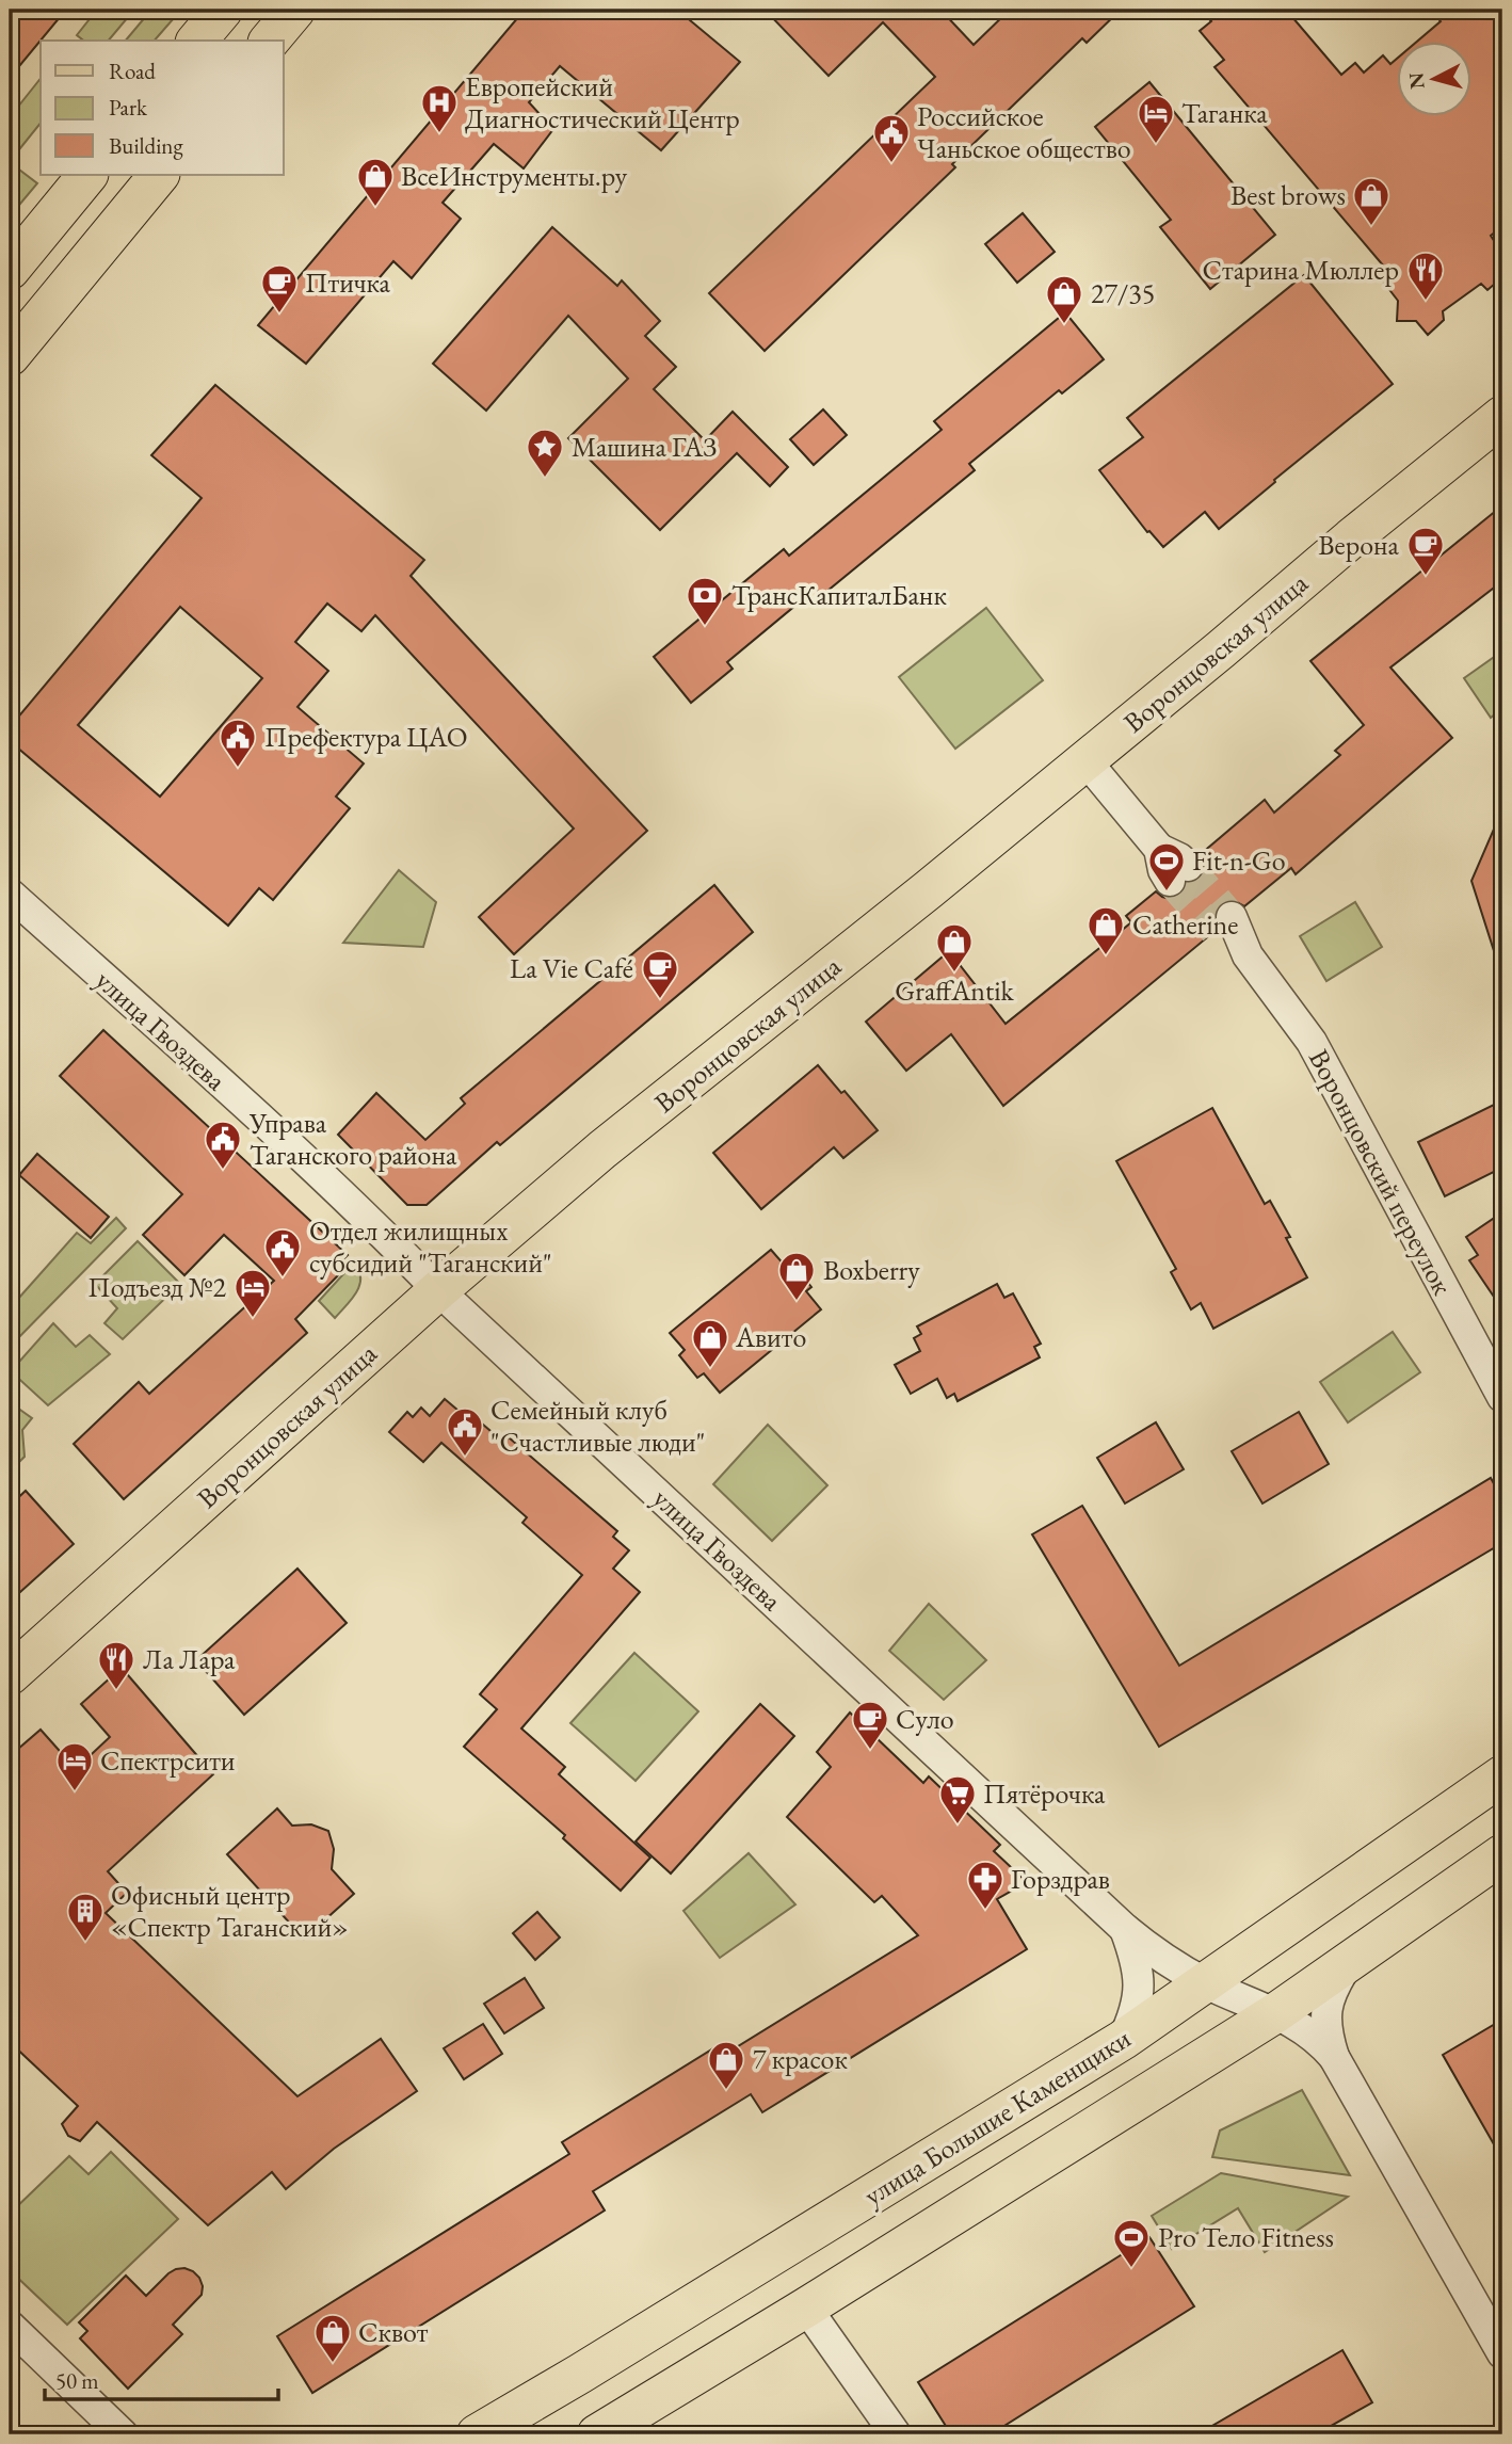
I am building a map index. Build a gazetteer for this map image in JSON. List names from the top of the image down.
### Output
{
  "streets": {
    "main road": ["Воронцовская улица", "улица Большие Каменщики"],
    "street": ["улица Гвоздева", "Воронцовский переулок"]
  },
  "crossings": [
    ["Воронцовская улица", "улица Гвоздева"],
    ["улица Гвоздева", "улица Большие Каменщики"]
  ],
  "places": {
    "hospital": ["Европейский Диагностический Центр"],
    "hotel": ["Таганка", "Подъезд №2", "Спектрсити"],
    "public building": [
      "Российское Чаньское общество",
      "Префектура ЦАО",
      "Управа Таганского района",
      "Отдел жилищных субсидий \"Таганский\"",
      "Семейный клуб \"Счастливые люди\""
    ],
    "shop": [
      "ВсеИнструменты.ру",
      "Best brows",
      "27/35",
      "Catherine",
      "GraffAntik",
      "Boxberry",
      "Авито",
      "7 красок",
      "Сквот"
    ],
    "restaurant": ["Старина Мюллер", "Ла Лара"],
    "cafe": [
      "Птичка",
      "Верона",
      "La Vie Café",
      "Суло"
    ],
    "place": ["Машина ГАЗ"],
    "bank": ["ТрансКапиталБанк"],
    "sports": ["Fit-n-Go", "Pro Тело Fitness"],
    "supermarket": ["Пятёрочка"],
    "pharmacy": ["Горздрав"],
    "building": ["Офисный центр «Спектр Таганский»"]
  },
  "legend": ["Road", "Park", "Building"],
  "scale_bar": "50 m",
  "north": "left"
}
